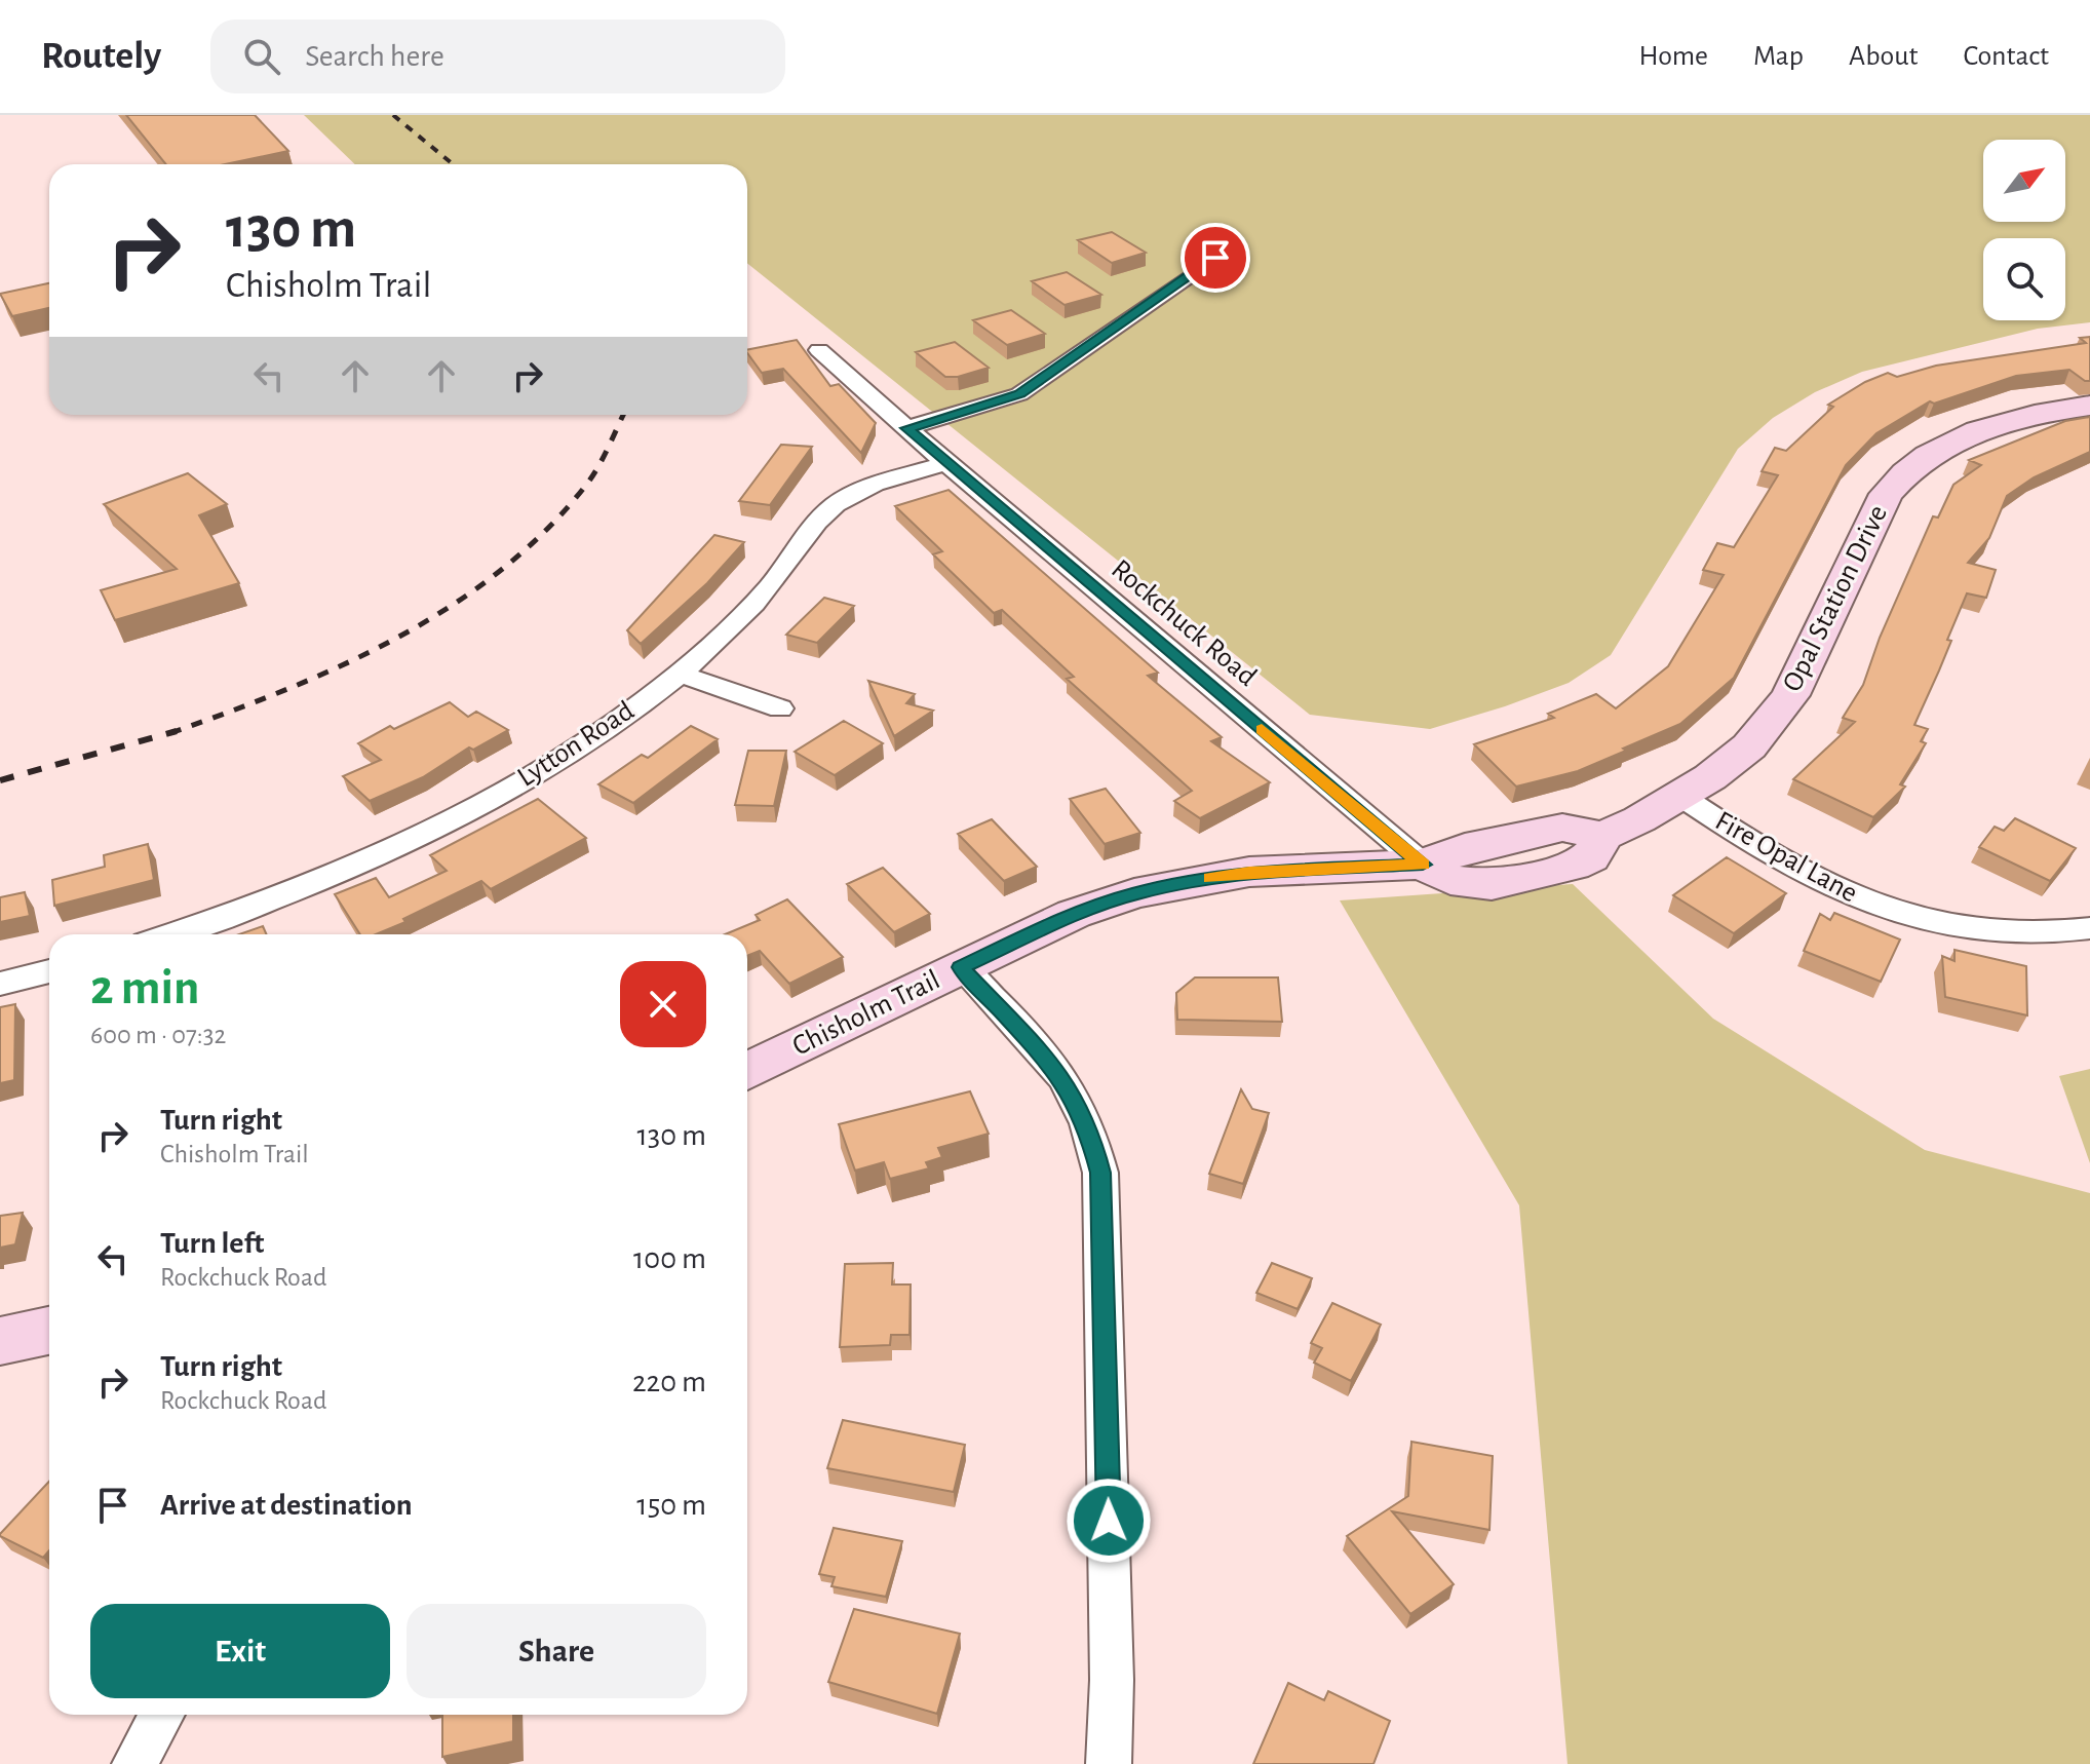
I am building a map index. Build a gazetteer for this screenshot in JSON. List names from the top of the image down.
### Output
{
  "streets": {
    "street": [
      "Opal Station Drive",
      "Rockchuck Road",
      "Lytton Road",
      "Fire Opal Lane",
      "Chisholm Trail"
    ]
  },
  "crossings": [
    ["Opal Station Drive", "Rockchuck Road"],
    ["Opal Station Drive", "Fire Opal Lane"],
    ["Opal Station Drive", "Chisholm Trail"],
    ["Rockchuck Road", "Lytton Road"],
    ["Rockchuck Road", "Chisholm Trail"]
  ],
  "north": "top right",
  "page": {
    "header": "Routely",
    "search": "Search here",
    "nav": [
      "Home",
      "Map",
      "About",
      "Contact"
    ],
    "turn": ["130 m", "Chisholm Trail"],
    "heading": ["2 min", "600 m · 07:32"],
    "list": [
      {
        "name": "Turn right",
        "note": "Chisholm Trail",
        "value": "130 m"
      },
      {
        "name": "Turn left",
        "note": "Rockchuck Road",
        "value": "100 m"
      },
      {
        "name": "Turn right",
        "note": "Rockchuck Road",
        "value": "220 m"
      },
      {
        "name": "Arrive at destination",
        "value": "150 m"
      }
    ],
    "buttons": ["Exit", "Share"]
  }
}
